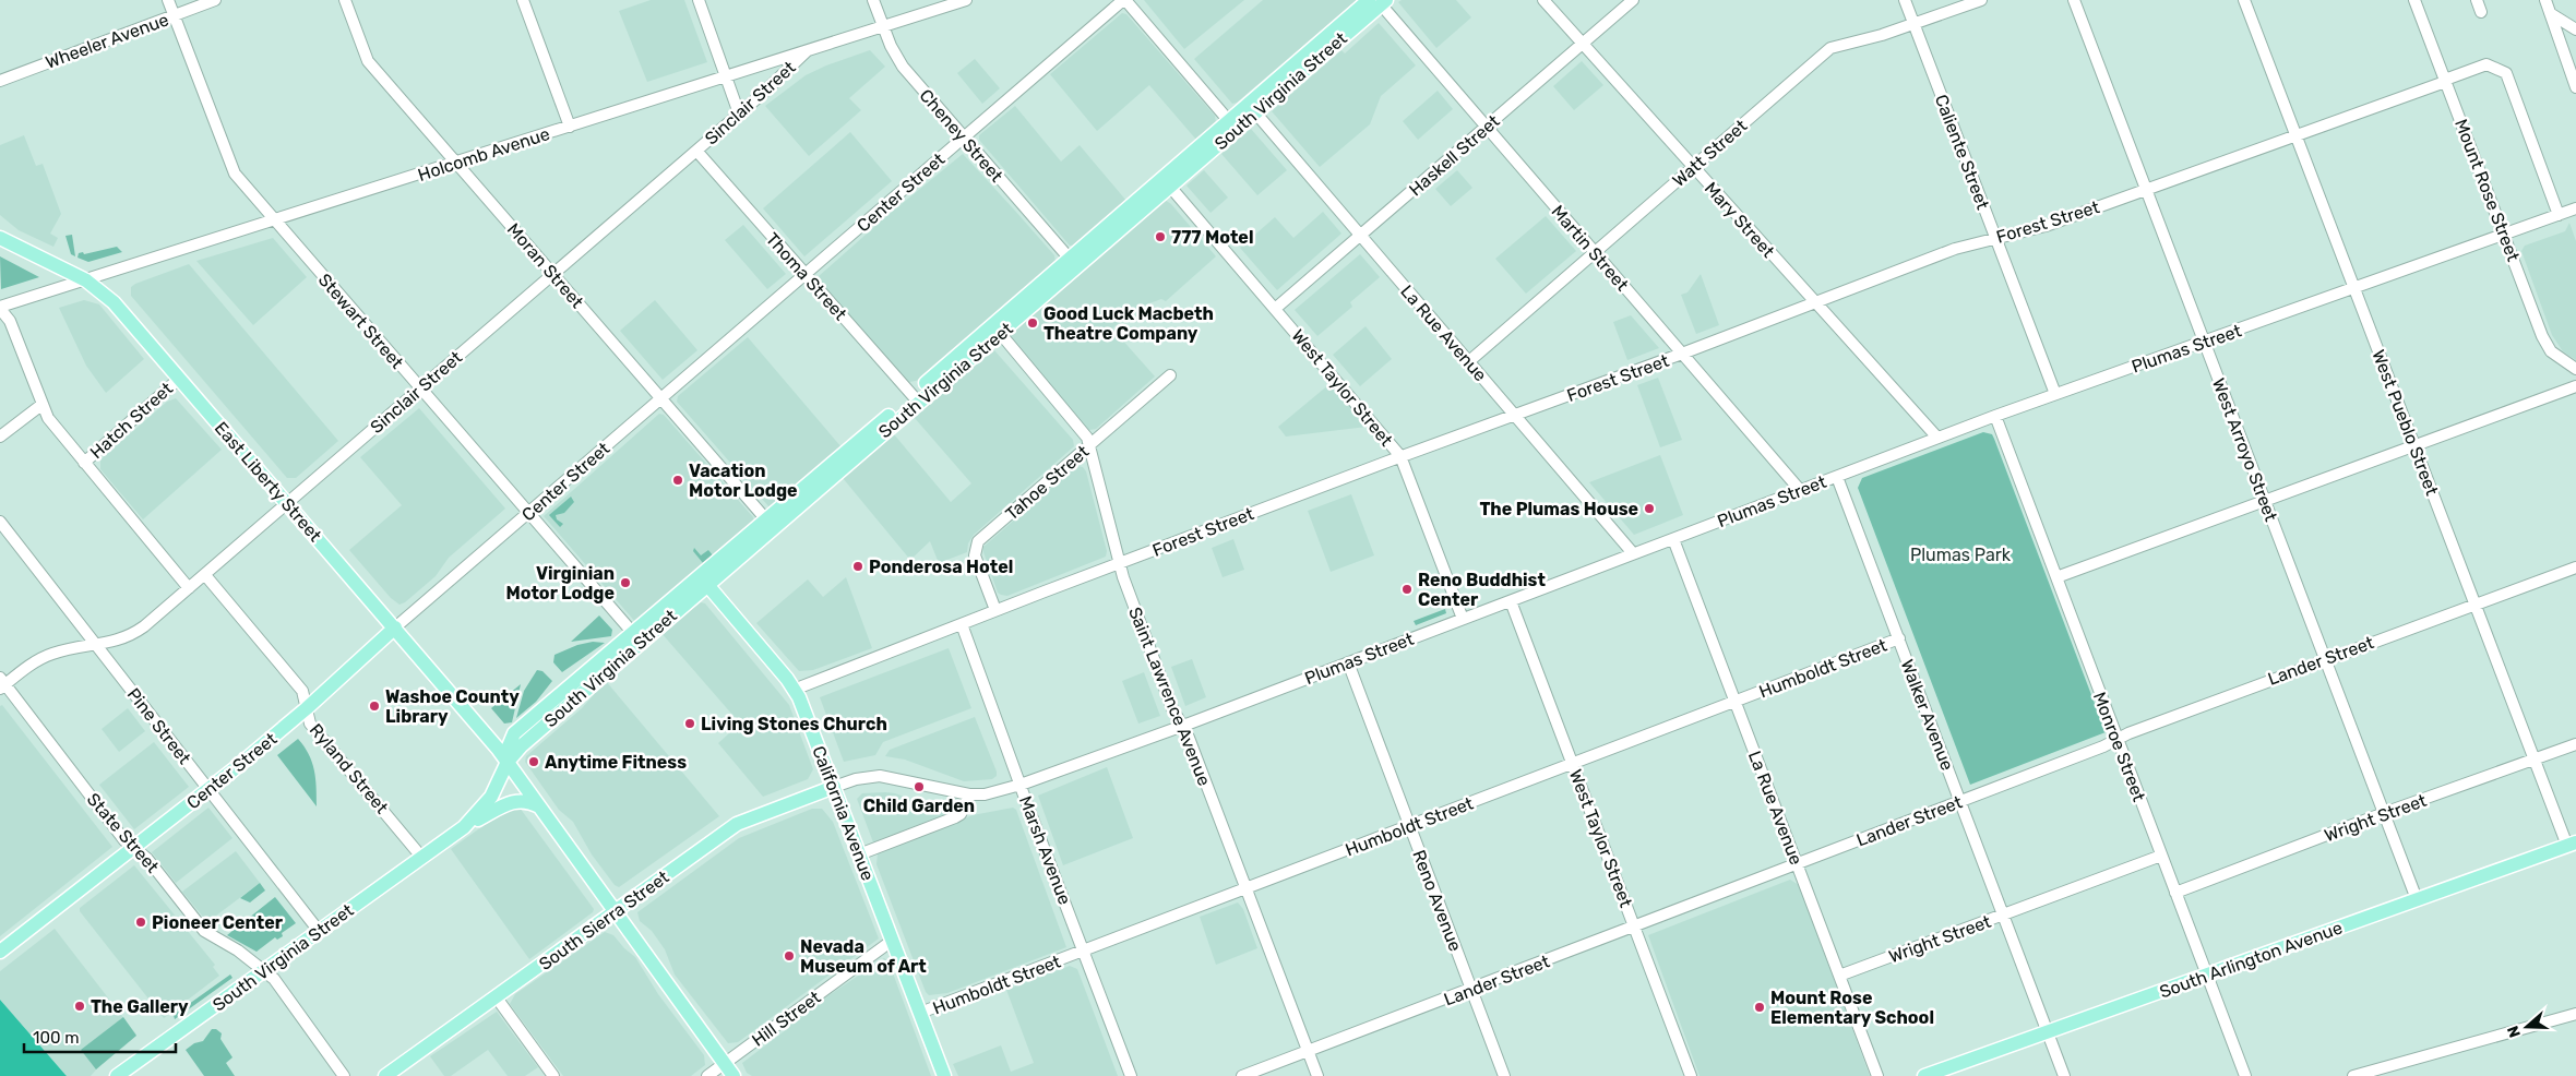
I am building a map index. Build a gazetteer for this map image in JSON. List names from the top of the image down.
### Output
{
  "streets": {
    "main road": [
      "South Virginia Street",
      "Center Street",
      "East Liberty Street",
      "California Avenue",
      "South Sierra Street",
      "South Arlington Avenue"
    ],
    "street": [
      "Wheeler Avenue",
      "Sinclair Street",
      "Cheney Street",
      "Caliente Street",
      "Watt Street",
      "Holcomb Avenue",
      "Haskell Street",
      "Mount Rose Street",
      "Mary Street",
      "Forest Street",
      "Martin Street",
      "Moran Street",
      "Thoma Street",
      "Stewart Street",
      "La Rue Avenue",
      "Plumas Street",
      "West Taylor Street",
      "Hatch Street",
      "West Pueblo Street",
      "West Arroyo Street",
      "Tahoe Street",
      "Lander Street",
      "Humboldt Street",
      "Saint Lawrence Avenue",
      "Walker Avenue",
      "Pine Street",
      "Monroe Street",
      "Ryland Street",
      "Wright Street",
      "State Street",
      "Marsh Avenue",
      "Reno Avenue",
      "Hill Street"
    ]
  },
  "crossings": [
    ["Wheeler Avenue", "Stewart Street"],
    ["South Virginia Street", "Cheney Street"],
    ["South Virginia Street", "Martin Street"],
    ["South Virginia Street", "Moran Street"],
    ["South Virginia Street", "Thoma Street"],
    ["South Virginia Street", "Stewart Street"],
    ["South Virginia Street", "La Rue Avenue"],
    ["South Virginia Street", "West Taylor Street"],
    ["South Virginia Street", "East Liberty Street"],
    ["South Virginia Street", "Saint Lawrence Avenue"],
    ["South Virginia Street", "Pine Street"],
    ["South Virginia Street", "Ryland Street"],
    ["South Virginia Street", "California Avenue"],
    ["South Virginia Street", "State Street"],
    ["Sinclair Street", "Holcomb Avenue"],
    ["Sinclair Street", "Moran Street"],
    ["Sinclair Street", "Thoma Street"],
    ["Sinclair Street", "Stewart Street"],
    ["Sinclair Street", "East Liberty Street"],
    ["Sinclair Street", "Pine Street"],
    ["Sinclair Street", "Ryland Street"],
    ["Sinclair Street", "State Street"],
    ["Cheney Street", "Holcomb Avenue"],
    ["Cheney Street", "Center Street"],
    ["Caliente Street", "Watt Street"],
    ["Caliente Street", "Forest Street"],
    ["Caliente Street", "Plumas Street"],
    ["Watt Street", "Mary Street"],
    ["Watt Street", "Martin Street"],
    ["Watt Street", "La Rue Avenue"],
    ["Holcomb Avenue", "Moran Street"],
    ["Holcomb Avenue", "Stewart Street"],
    ["Holcomb Avenue", "East Liberty Street"],
    ["Haskell Street", "Mary Street"],
    ["Haskell Street", "Martin Street"],
    ["Haskell Street", "La Rue Avenue"],
    ["Haskell Street", "West Taylor Street"],
    ["Mount Rose Street", "Forest Street"],
    ["Mount Rose Street", "Plumas Street"],
    ["Center Street", "Moran Street"],
    ["Center Street", "Thoma Street"],
    ["Center Street", "Stewart Street"],
    ["Center Street", "East Liberty Street"],
    ["Center Street", "Pine Street"],
    ["Center Street", "Ryland Street"],
    ["Center Street", "State Street"],
    ["Mary Street", "Forest Street"],
    ["Mary Street", "Plumas Street"],
    ["Forest Street", "Martin Street"],
    ["Forest Street", "La Rue Avenue"],
    ["Forest Street", "Plumas Street"],
    ["Forest Street", "West Taylor Street"],
    ["Forest Street", "West Pueblo Street"],
    ["Forest Street", "West Arroyo Street"],
    ["Forest Street", "Tahoe Street"],
    ["Forest Street", "Saint Lawrence Avenue"],
    ["Forest Street", "California Avenue"],
    ["Forest Street", "Marsh Avenue"],
    ["Martin Street", "Plumas Street"],
    ["La Rue Avenue", "Plumas Street"],
    ["La Rue Avenue", "Lander Street"],
    ["La Rue Avenue", "Humboldt Street"],
    ["La Rue Avenue", "Wright Street"],
    ["Plumas Street", "West Taylor Street"],
    ["Plumas Street", "West Pueblo Street"],
    ["Plumas Street", "West Arroyo Street"],
    ["Plumas Street", "Saint Lawrence Avenue"],
    ["Plumas Street", "Walker Avenue"],
    ["Plumas Street", "Monroe Street"],
    ["Plumas Street", "California Avenue"],
    ["Plumas Street", "Marsh Avenue"],
    ["Plumas Street", "Reno Avenue"],
    ["Plumas Street", "South Sierra Street"],
    ["West Taylor Street", "Lander Street"],
    ["West Taylor Street", "Humboldt Street"],
    ["Hatch Street", "East Liberty Street"],
    ["West Pueblo Street", "Lander Street"],
    ["West Pueblo Street", "Wright Street"],
    ["West Pueblo Street", "South Arlington Avenue"],
    ["West Arroyo Street", "Lander Street"],
    ["West Arroyo Street", "Wright Street"],
    ["West Arroyo Street", "South Arlington Avenue"],
    ["East Liberty Street", "South Sierra Street"],
    ["East Liberty Street", "Hill Street"],
    ["Tahoe Street", "Saint Lawrence Avenue"],
    ["Lander Street", "Saint Lawrence Avenue"],
    ["Lander Street", "Walker Avenue"],
    ["Lander Street", "Monroe Street"],
    ["Lander Street", "Reno Avenue"],
    ["Humboldt Street", "Saint Lawrence Avenue"],
    ["Humboldt Street", "Walker Avenue"],
    ["Humboldt Street", "California Avenue"],
    ["Humboldt Street", "Marsh Avenue"],
    ["Humboldt Street", "Reno Avenue"],
    ["Walker Avenue", "Wright Street"],
    ["Walker Avenue", "South Arlington Avenue"],
    ["Monroe Street", "Wright Street"],
    ["Monroe Street", "South Arlington Avenue"],
    ["California Avenue", "South Sierra Street"],
    ["California Avenue", "Hill Street"]
  ],
  "parks": ["Plumas Park"],
  "places": [
    "777 Motel",
    "Good Luck Macbeth Theatre Company",
    "Vacation Motor Lodge",
    "The Plumas House",
    "Ponderosa Hotel",
    "Virginian Motor Lodge",
    "Reno Buddhist Center",
    "Washoe County Library",
    "Living Stones Church",
    "Anytime Fitness",
    "Child Garden",
    "Pioneer Center",
    "Nevada Museum of Art",
    "The Gallery",
    "Mount Rose Elementary School"
  ],
  "scale_bar": "100 m",
  "north": "left"
}
